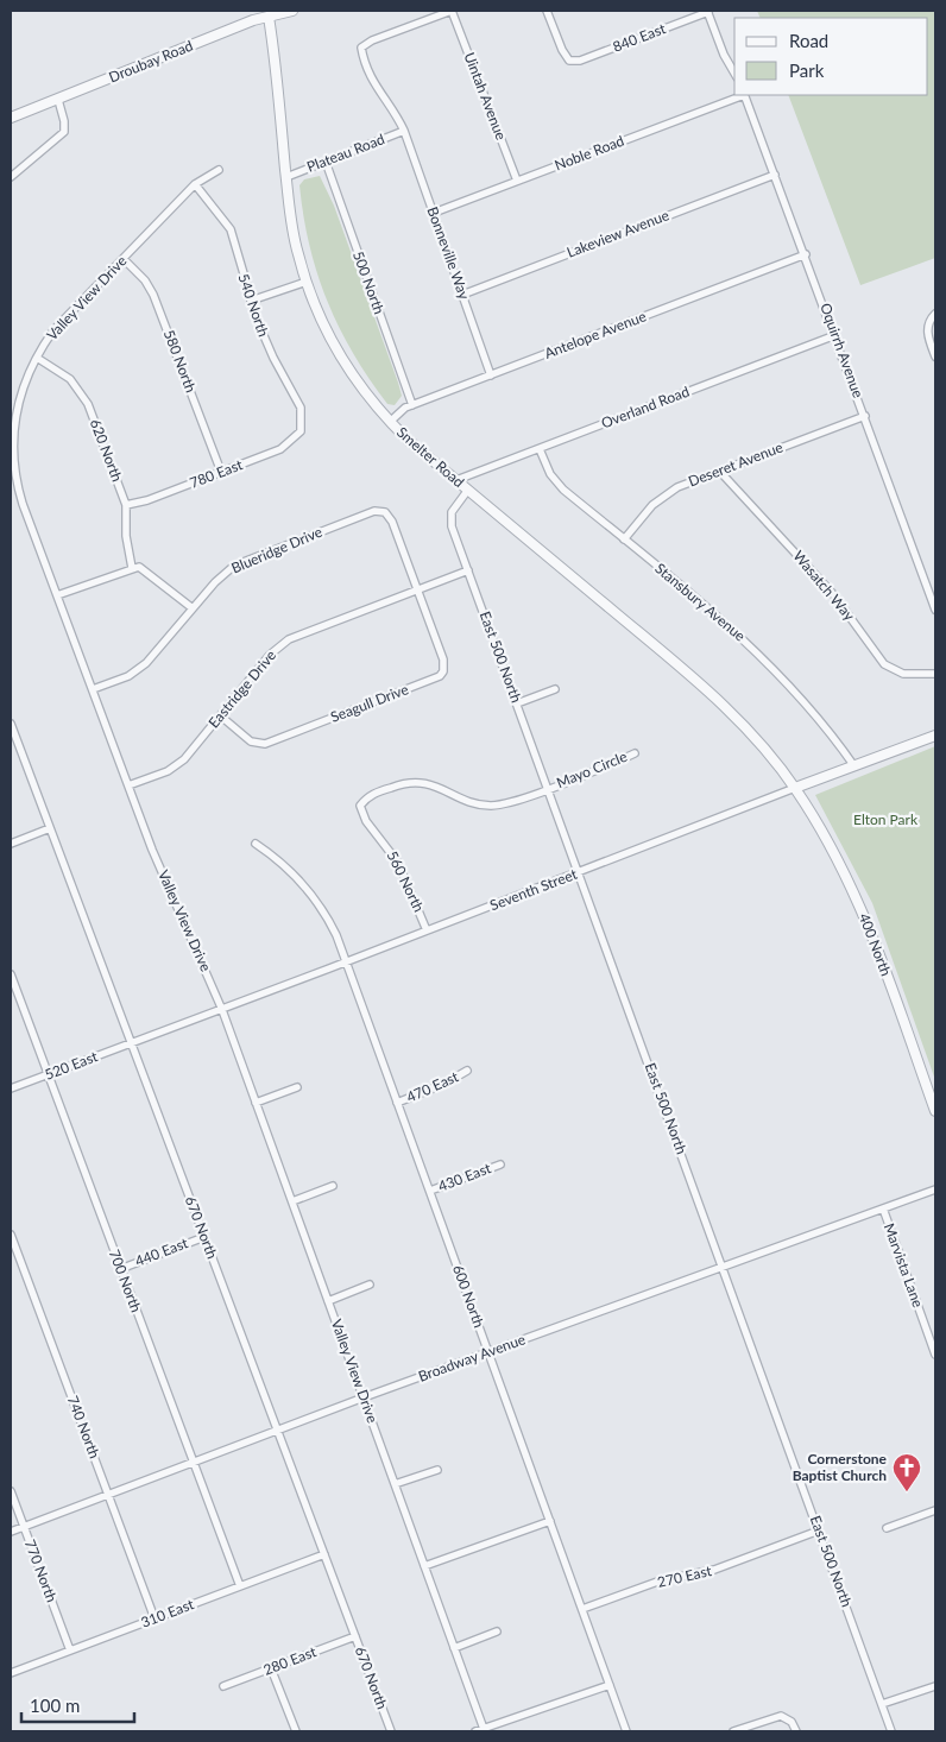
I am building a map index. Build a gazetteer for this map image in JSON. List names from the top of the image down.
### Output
{
  "streets": {
    "street": [
      "840 East",
      "Droubay Road",
      "Uintah Avenue",
      "Plateau Road",
      "Noble Road",
      "Lakeview Avenue",
      "Bonneville Way",
      "500 North",
      "Valley View Drive",
      "540 North",
      "Antelope Avenue",
      "Oquirrh Avenue",
      "580 North",
      "Overland Road",
      "620 North",
      "Smelter Road",
      "Deseret Avenue",
      "780 East",
      "Blueridge Drive",
      "Wasatch Way",
      "Stansbury Avenue",
      "East 500 North",
      "Eastridge Drive",
      "Seagull Drive",
      "Mayo Circle",
      "560 North",
      "Seventh Street",
      "400 North",
      "520 East",
      "470 East",
      "430 East",
      "670 North",
      "440 East",
      "Marvista Lane",
      "700 North",
      "600 North",
      "Broadway Avenue",
      "740 North",
      "770 North",
      "270 East",
      "310 East",
      "280 East"
    ]
  },
  "crossings": [
    ["Droubay Road", "Smelter Road"],
    ["Uintah Avenue", "Noble Road"],
    ["Uintah Avenue", "Bonneville Way"],
    ["Plateau Road", "Bonneville Way"],
    ["Plateau Road", "500 North"],
    ["Plateau Road", "Smelter Road"],
    ["Noble Road", "Bonneville Way"],
    ["Lakeview Avenue", "Bonneville Way"],
    ["Lakeview Avenue", "Oquirrh Avenue"],
    ["Bonneville Way", "Antelope Avenue"],
    ["500 North", "Antelope Avenue"],
    ["Valley View Drive", "540 North"],
    ["Valley View Drive", "580 North"],
    ["Valley View Drive", "620 North"],
    ["Valley View Drive", "Blueridge Drive"],
    ["Valley View Drive", "Eastridge Drive"],
    ["Valley View Drive", "Seventh Street"],
    ["Valley View Drive", "Broadway Avenue"],
    ["540 North", "780 East"],
    ["Antelope Avenue", "Oquirrh Avenue"],
    ["Antelope Avenue", "Smelter Road"],
    ["Oquirrh Avenue", "Overland Road"],
    ["Oquirrh Avenue", "Deseret Avenue"],
    ["580 North", "780 East"],
    ["Overland Road", "Smelter Road"],
    ["Overland Road", "Stansbury Avenue"],
    ["620 North", "780 East"],
    ["Smelter Road", "East 500 North"],
    ["Smelter Road", "Seventh Street"],
    ["Smelter Road", "400 North"],
    ["Deseret Avenue", "Wasatch Way"],
    ["Deseret Avenue", "Stansbury Avenue"],
    ["Blueridge Drive", "Eastridge Drive"],
    ["Blueridge Drive", "Seagull Drive"],
    ["Stansbury Avenue", "Seventh Street"],
    ["East 500 North", "Eastridge Drive"],
    ["East 500 North", "Mayo Circle"],
    ["East 500 North", "Seventh Street"],
    ["East 500 North", "Broadway Avenue"],
    ["East 500 North", "270 East"],
    ["Eastridge Drive", "Seagull Drive"],
    ["Mayo Circle", "560 North"],
    ["560 North", "Seventh Street"],
    ["Seventh Street", "400 North"],
    ["Seventh Street", "520 East"],
    ["Seventh Street", "670 North"],
    ["Seventh Street", "600 North"],
    ["520 East", "670 North"],
    ["520 East", "700 North"],
    ["470 East", "600 North"],
    ["430 East", "600 North"],
    ["670 North", "440 East"],
    ["670 North", "Broadway Avenue"],
    ["670 North", "310 East"],
    ["670 North", "280 East"],
    ["440 East", "700 North"],
    ["Marvista Lane", "Broadway Avenue"],
    ["700 North", "Broadway Avenue"],
    ["700 North", "310 East"],
    ["600 North", "Broadway Avenue"],
    ["600 North", "270 East"],
    ["Broadway Avenue", "740 North"],
    ["Broadway Avenue", "770 North"],
    ["740 North", "310 East"],
    ["770 North", "310 East"]
  ],
  "parks": ["Elton Park"],
  "places": {
    "church": ["Cornerstone Baptist Church"]
  },
  "legend": ["Road", "Park"],
  "scale_bar": "100 m"
}
